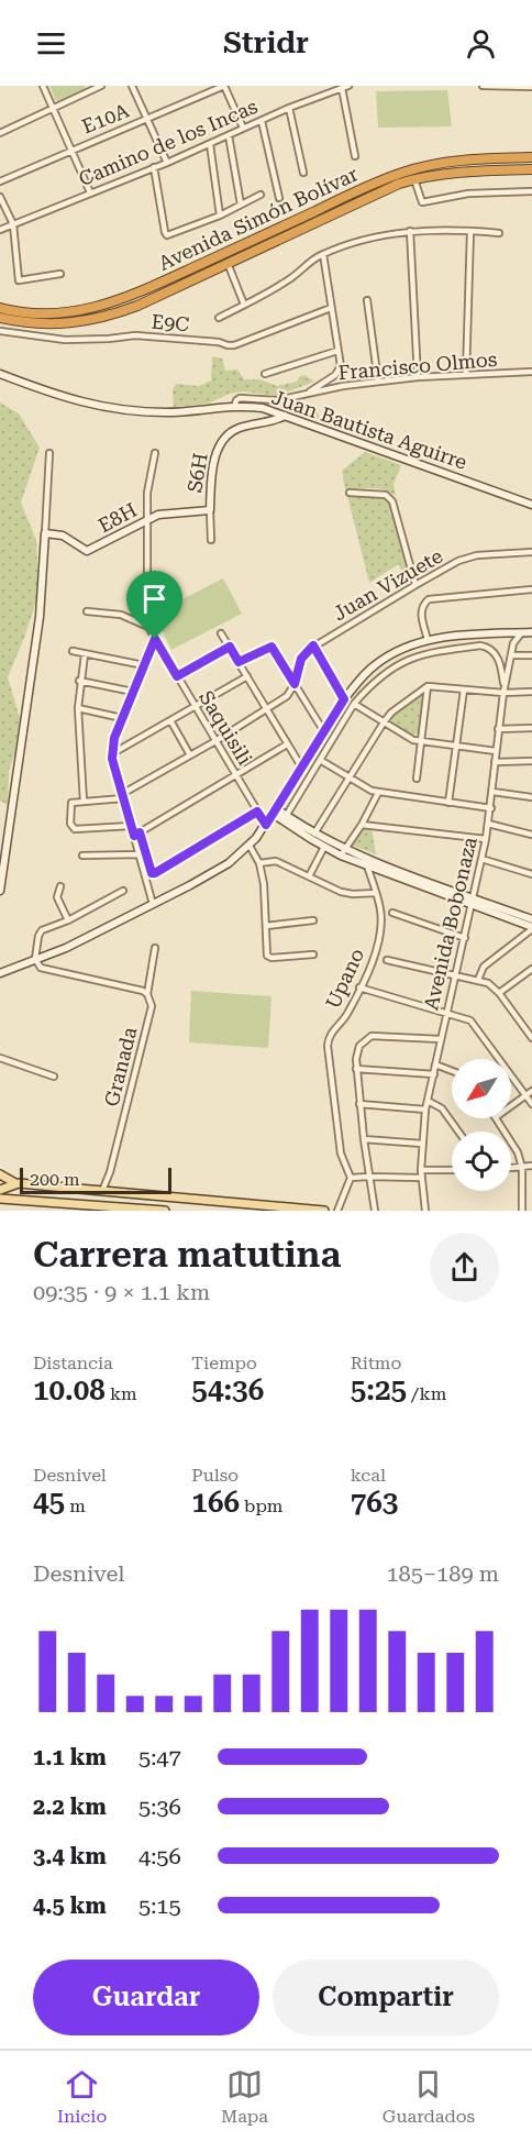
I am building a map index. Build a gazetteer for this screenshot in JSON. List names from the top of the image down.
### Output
{
  "streets": {
    "highway": ["Avenida Simón Bolívar"],
    "main road": ["Juan Bautista Aguirre", "S6H", "E8H"],
    "street": [
      "E10A",
      "Camino de los Incas",
      "E9C",
      "Francisco Olmos",
      "Juan Vizuete",
      "Saquisili",
      "Avenida Bobonaza",
      "Upano",
      "Granada"
    ]
  },
  "crossings": [
    ["Francisco Olmos", "Juan Bautista Aguirre"],
    ["Juan Bautista Aguirre", "S6H"],
    ["S6H", "E8H"],
    ["E8H", "Saquisili"],
    ["Juan Vizuete", "Saquisili"]
  ],
  "scale_bar": "200 m",
  "north": "bottom left",
  "page": {
    "header": "Stridr",
    "scale": "200 m",
    "heading": ["Carrera matutina", "09:35 · 9 × 1.1 km"],
    "stats": [
      ["Distancia", "10.08 km"],
      ["Tiempo", "54:36"],
      ["Ritmo", "5:25 /km"],
      ["Desnivel", "45 m"],
      ["Pulso", "166 bpm"],
      ["kcal", "763"]
    ],
    "chart": ["Desnivel", "185–189 m"],
    "list": [
      {
        "name": "1.1 km",
        "note": "5:47"
      },
      {
        "name": "2.2 km",
        "note": "5:36"
      },
      {
        "name": "3.4 km",
        "note": "4:56"
      },
      {
        "name": "4.5 km",
        "note": "5:15"
      }
    ],
    "buttons": ["Guardar", "Compartir"],
    "tabs": ["Inicio", "Mapa", "Guardados"]
  }
}
